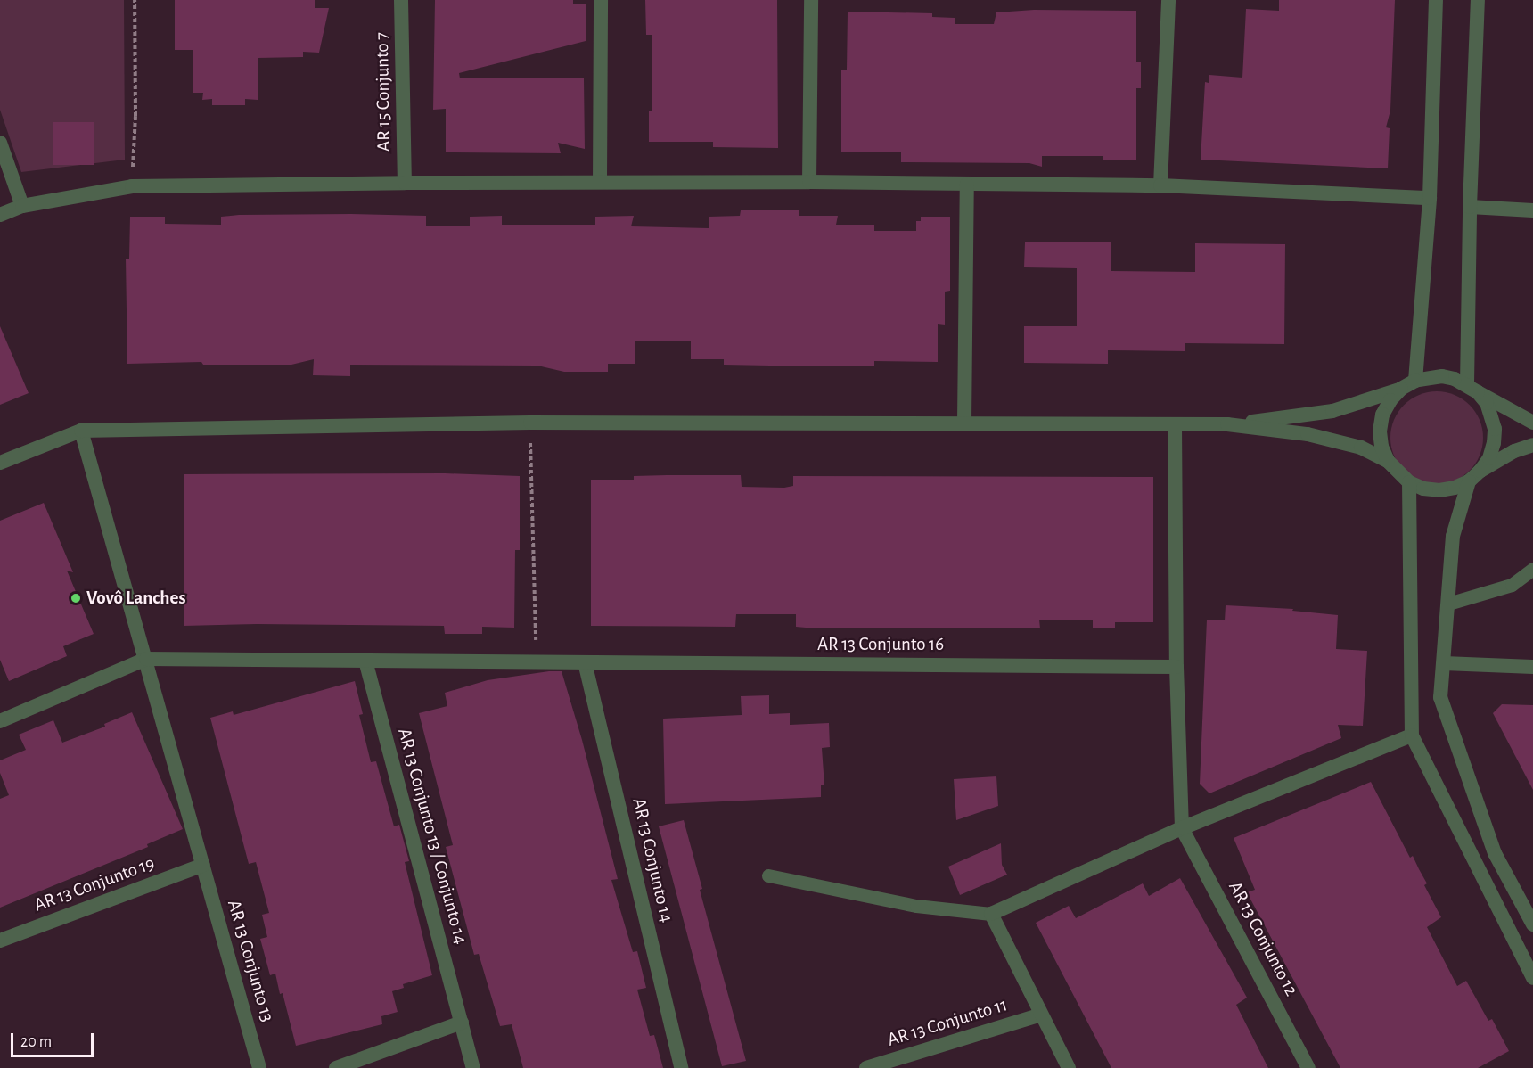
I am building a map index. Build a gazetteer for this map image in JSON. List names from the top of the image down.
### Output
{
  "streets": {
    "street": [
      "AR 15 Conjunto 7",
      "AR 13 Conjunto 16",
      "AR 13 Conjunto 13 / Conjunto 14",
      "AR 13 Conjunto 14",
      "AR 13 Conjunto 19",
      "AR 13 Conjunto 12",
      "AR 13 Conjunto 13",
      "AR 13 Conjunto 11"
    ]
  },
  "crossings": [
    ["AR 13 Conjunto 16", "AR 13 Conjunto 13 / Conjunto 14"],
    ["AR 13 Conjunto 16", "AR 13 Conjunto 14"],
    ["AR 13 Conjunto 16", "AR 13 Conjunto 13"],
    ["AR 13 Conjunto 19", "AR 13 Conjunto 13"]
  ],
  "places": ["Vovô Lanches"],
  "scale_bar": "20 m"
}
